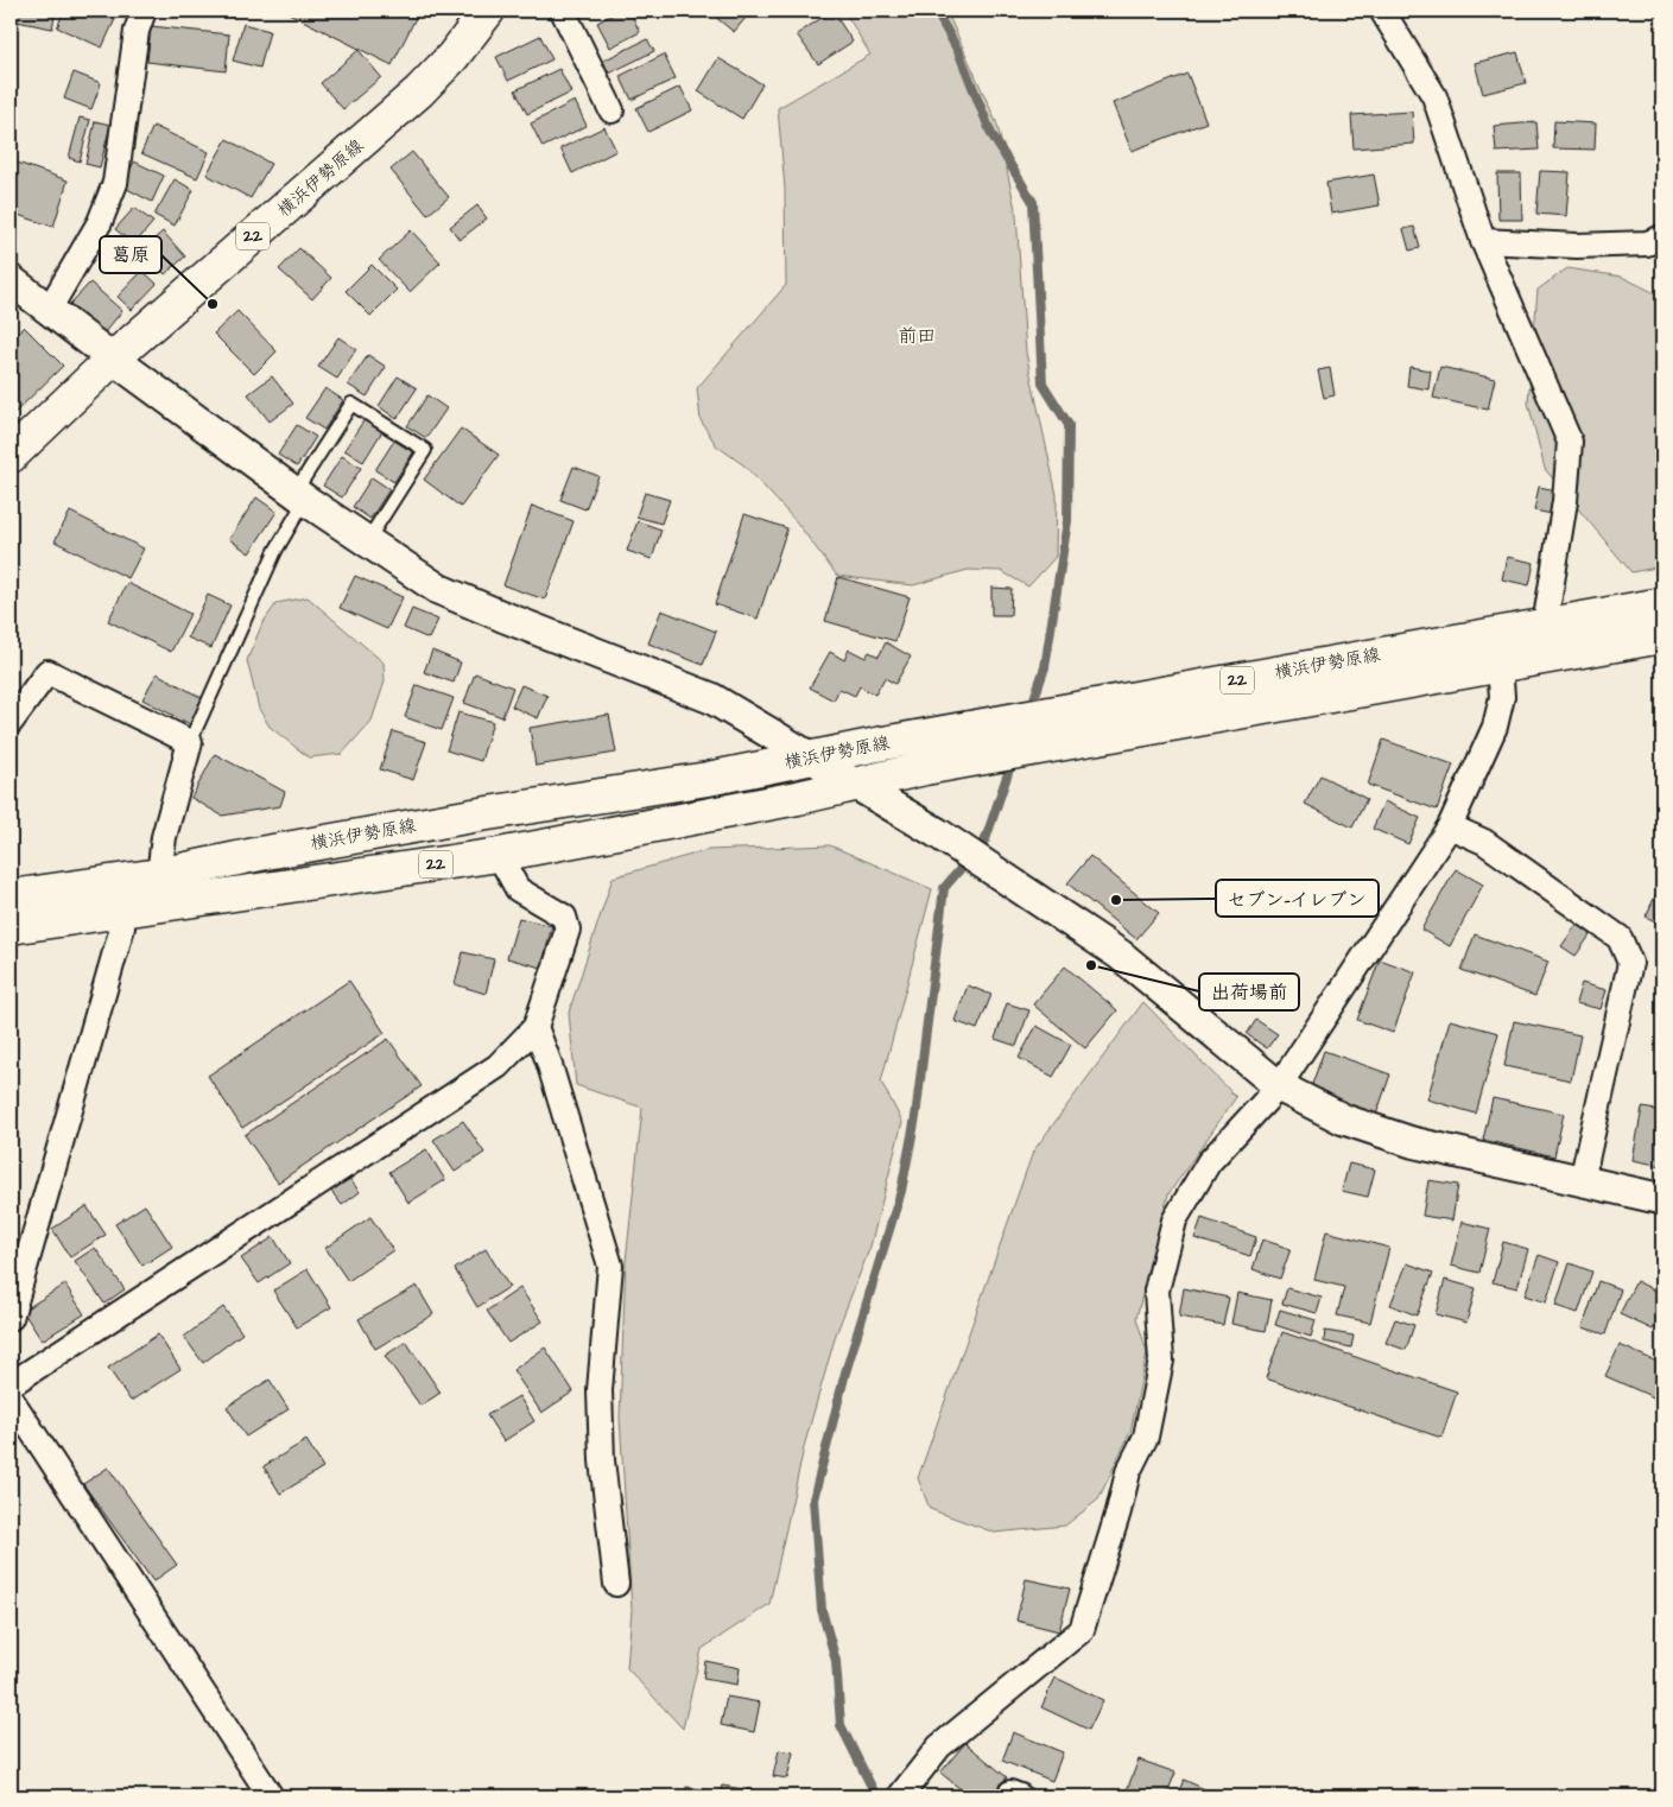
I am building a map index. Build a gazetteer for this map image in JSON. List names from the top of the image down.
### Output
{
  "streets": {
    "main road": ["横浜伊勢原線", "22"]
  },
  "districts": ["前田"],
  "places": ["葛原", "セブン-イレブン", "出荷場前"]
}
